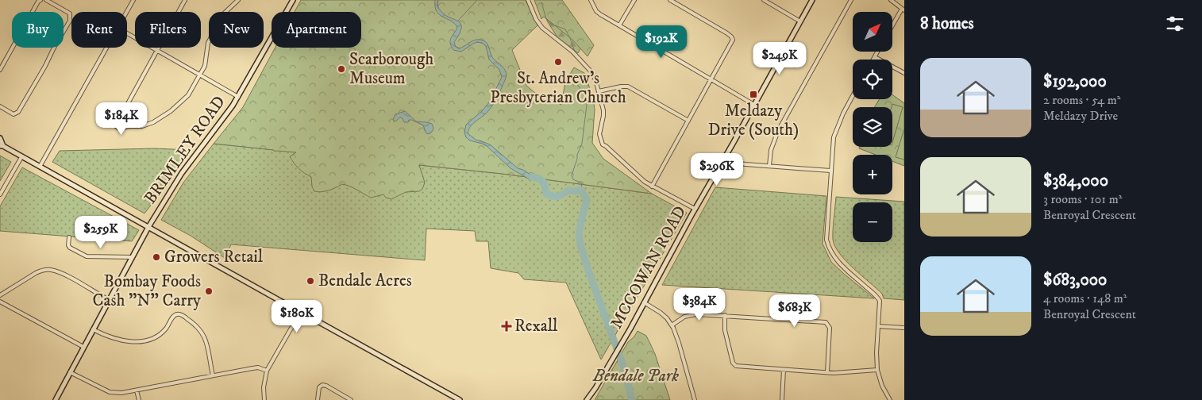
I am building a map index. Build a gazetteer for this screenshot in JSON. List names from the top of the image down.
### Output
{
  "streets": {
    "main road": ["BRIMLEY ROAD", "MCCOWAN ROAD"]
  },
  "parks": ["Bendale Park"],
  "places": {
    "other": [
      "St. Andrew's Presbyterian Church",
      "Scarborough Museum",
      "Growers Retail",
      "Bendale Acres",
      "Bombay Foods Cash \"N\" Carry"
    ],
    "transit": ["Meldazy Drive (South)"],
    "health": ["Rexall"]
  },
  "north": "top right",
  "page": {
    "heading": "8 homes",
    "map_buttons": ["+", "−"],
    "chip": [
      "Buy",
      "Rent",
      "Filters",
      "New",
      "Apartment"
    ],
    "price": [
      "$192K",
      "$249K",
      "$184K",
      "$296K",
      "$259K",
      "$384K",
      "$683K",
      "$180K"
    ],
    "list": [
      {
        "name": "$192,000",
        "note": "2 rooms · 54 m² · Meldazy Drive"
      },
      {
        "name": "$384,000",
        "note": "3 rooms · 101 m² · Benroyal Crescent"
      },
      {
        "name": "$683,000",
        "note": "4 rooms · 148 m² · Benroyal Crescent"
      }
    ]
  }
}
